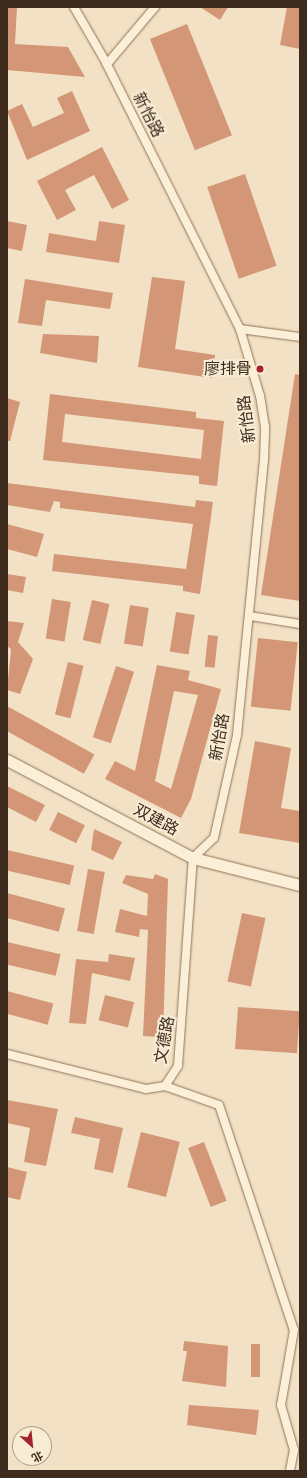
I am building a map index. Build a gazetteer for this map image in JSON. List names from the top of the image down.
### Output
{
  "streets": {
    "street": ["新怡路", "双建路", "文德路"]
  },
  "crossings": [
    ["新怡路", "双建路"],
    ["新怡路", "文德路"],
    ["双建路", "文德路"]
  ],
  "places": ["廖排骨"],
  "north": "bottom right"
}
